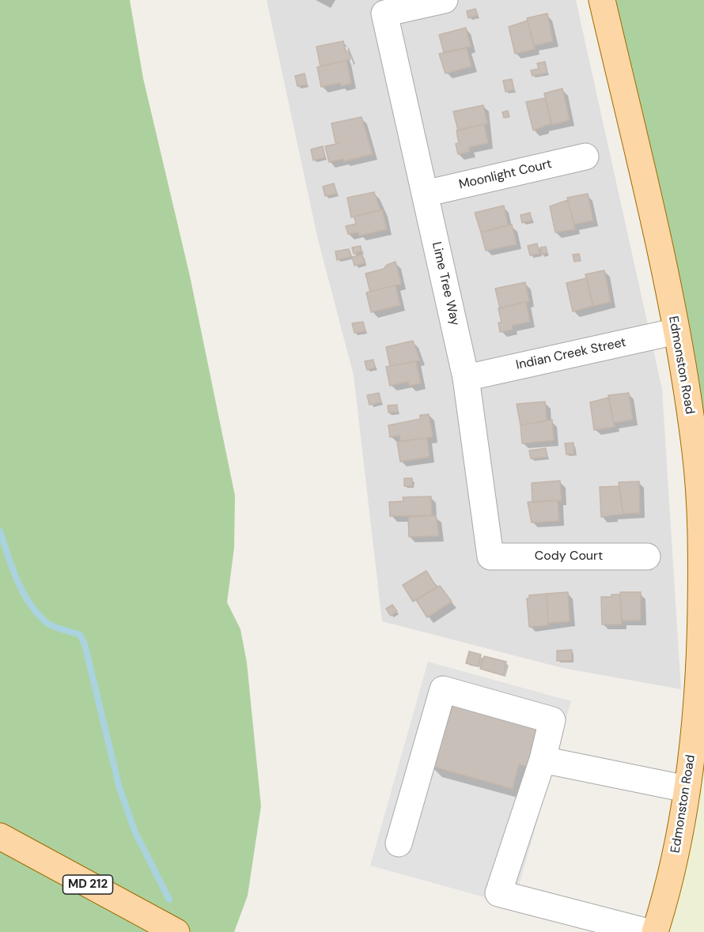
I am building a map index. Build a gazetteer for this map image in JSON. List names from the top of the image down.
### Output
{
  "streets": {
    "main road": ["Edmonston Road", "MD 212"],
    "street": [
      "Moonlight Court",
      "Lime Tree Way",
      "Indian Creek Street",
      "Cody Court"
    ]
  },
  "crossings": [
    ["Moonlight Court", "Lime Tree Way"],
    ["Lime Tree Way", "Indian Creek Street"],
    ["Lime Tree Way", "Cody Court"],
    ["Indian Creek Street", "Edmonston Road"]
  ]
}
